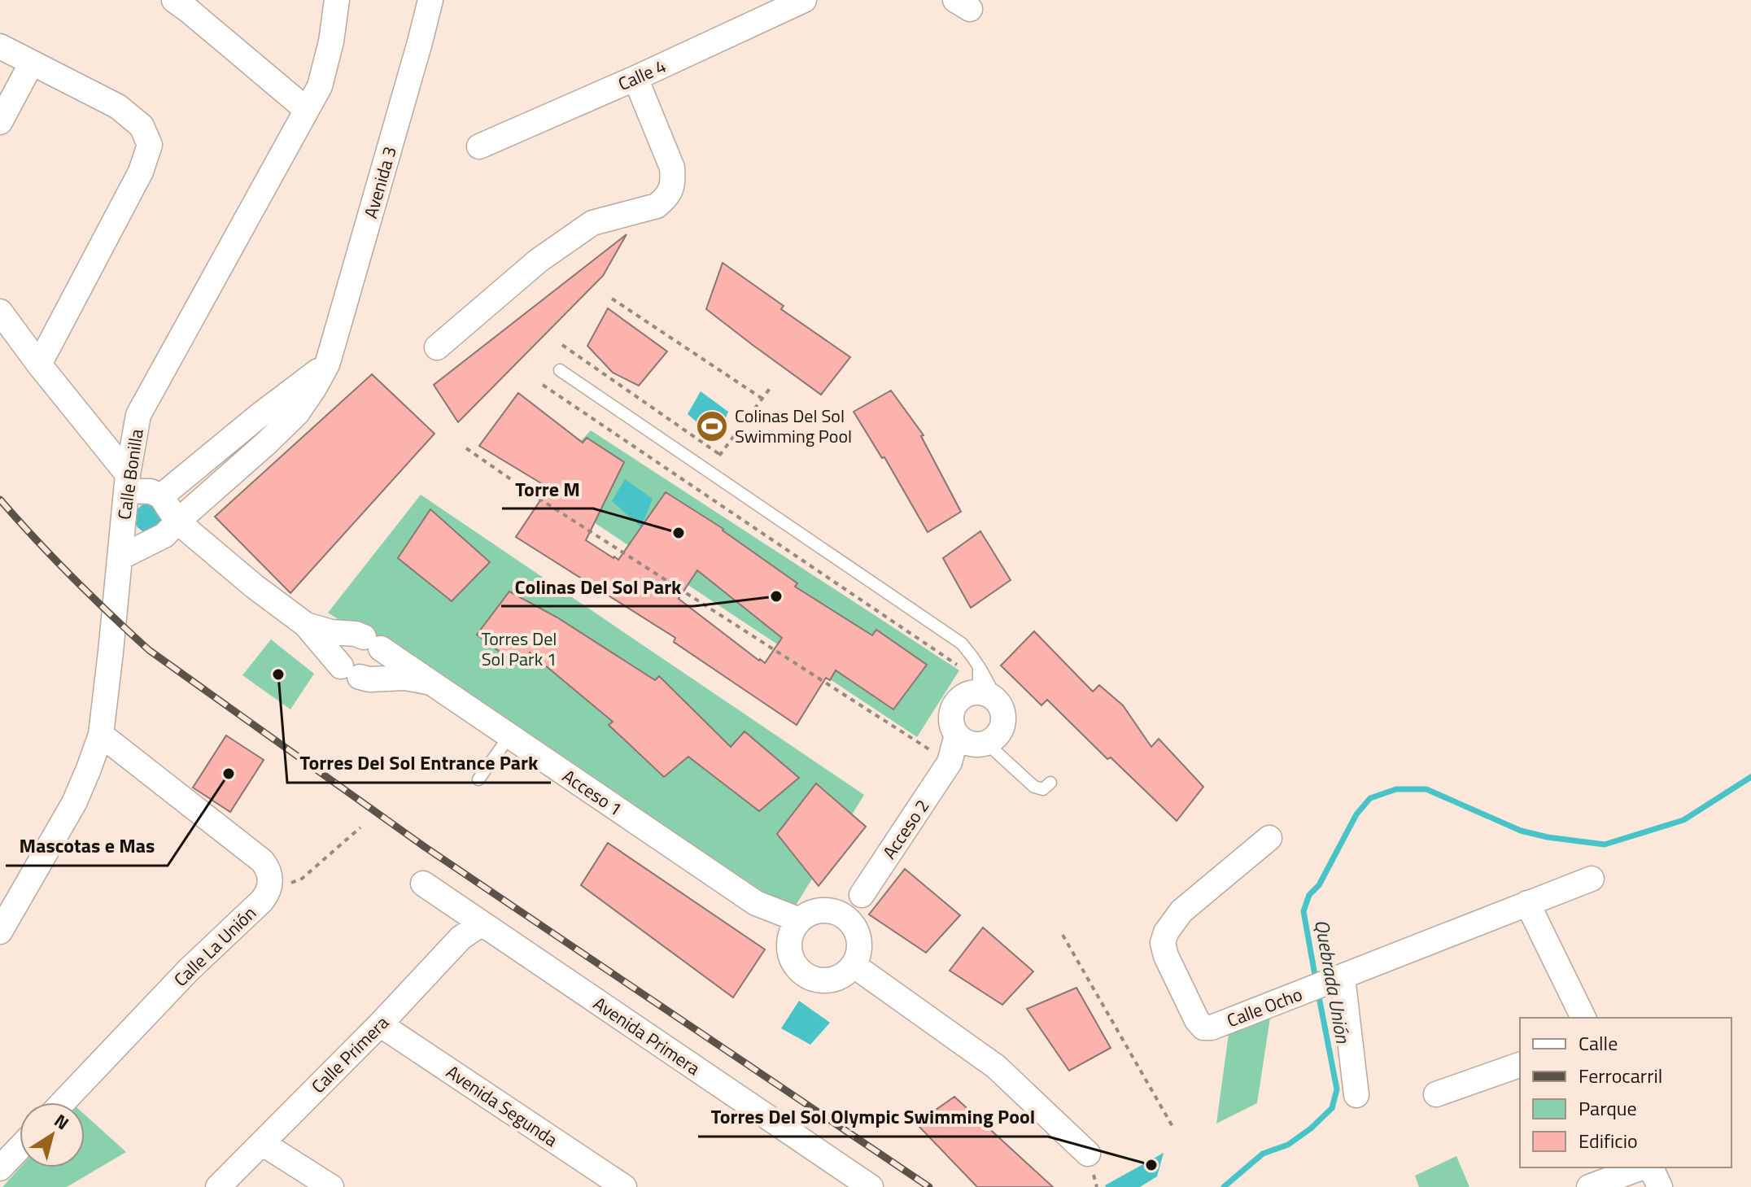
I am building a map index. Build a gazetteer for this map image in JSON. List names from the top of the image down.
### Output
{
  "streets": {
    "street": [
      "Calle 4",
      "Avenida 3",
      "Calle Bonilla",
      "Acceso 1",
      "Acceso 2",
      "Calle La Unión",
      "Calle Ocho",
      "Avenida Primera",
      "Calle Primera",
      "Avenida Segunda"
    ]
  },
  "crossings": [
    ["Avenida 3", "Calle Bonilla"],
    ["Avenida 3", "Acceso 1"],
    ["Calle Bonilla", "Calle La Unión"],
    ["Acceso 1", "Acceso 2"],
    ["Avenida Primera", "Calle Primera"],
    ["Calle Primera", "Avenida Segunda"]
  ],
  "water": ["Quebrada Unión"],
  "parks": ["Torres Del Sol Park 1"],
  "places": {
    "sports": ["Colinas Del Sol Swimming Pool"],
    "other": [
      "Torre M",
      "Colinas Del Sol Park",
      "Torres Del Sol Entrance Park",
      "Mascotas e Mas",
      "Torres Del Sol Olympic Swimming Pool"
    ]
  },
  "legend": [
    "Calle",
    "Ferrocarril",
    "Parque",
    "Edificio"
  ],
  "north": "top right"
}
